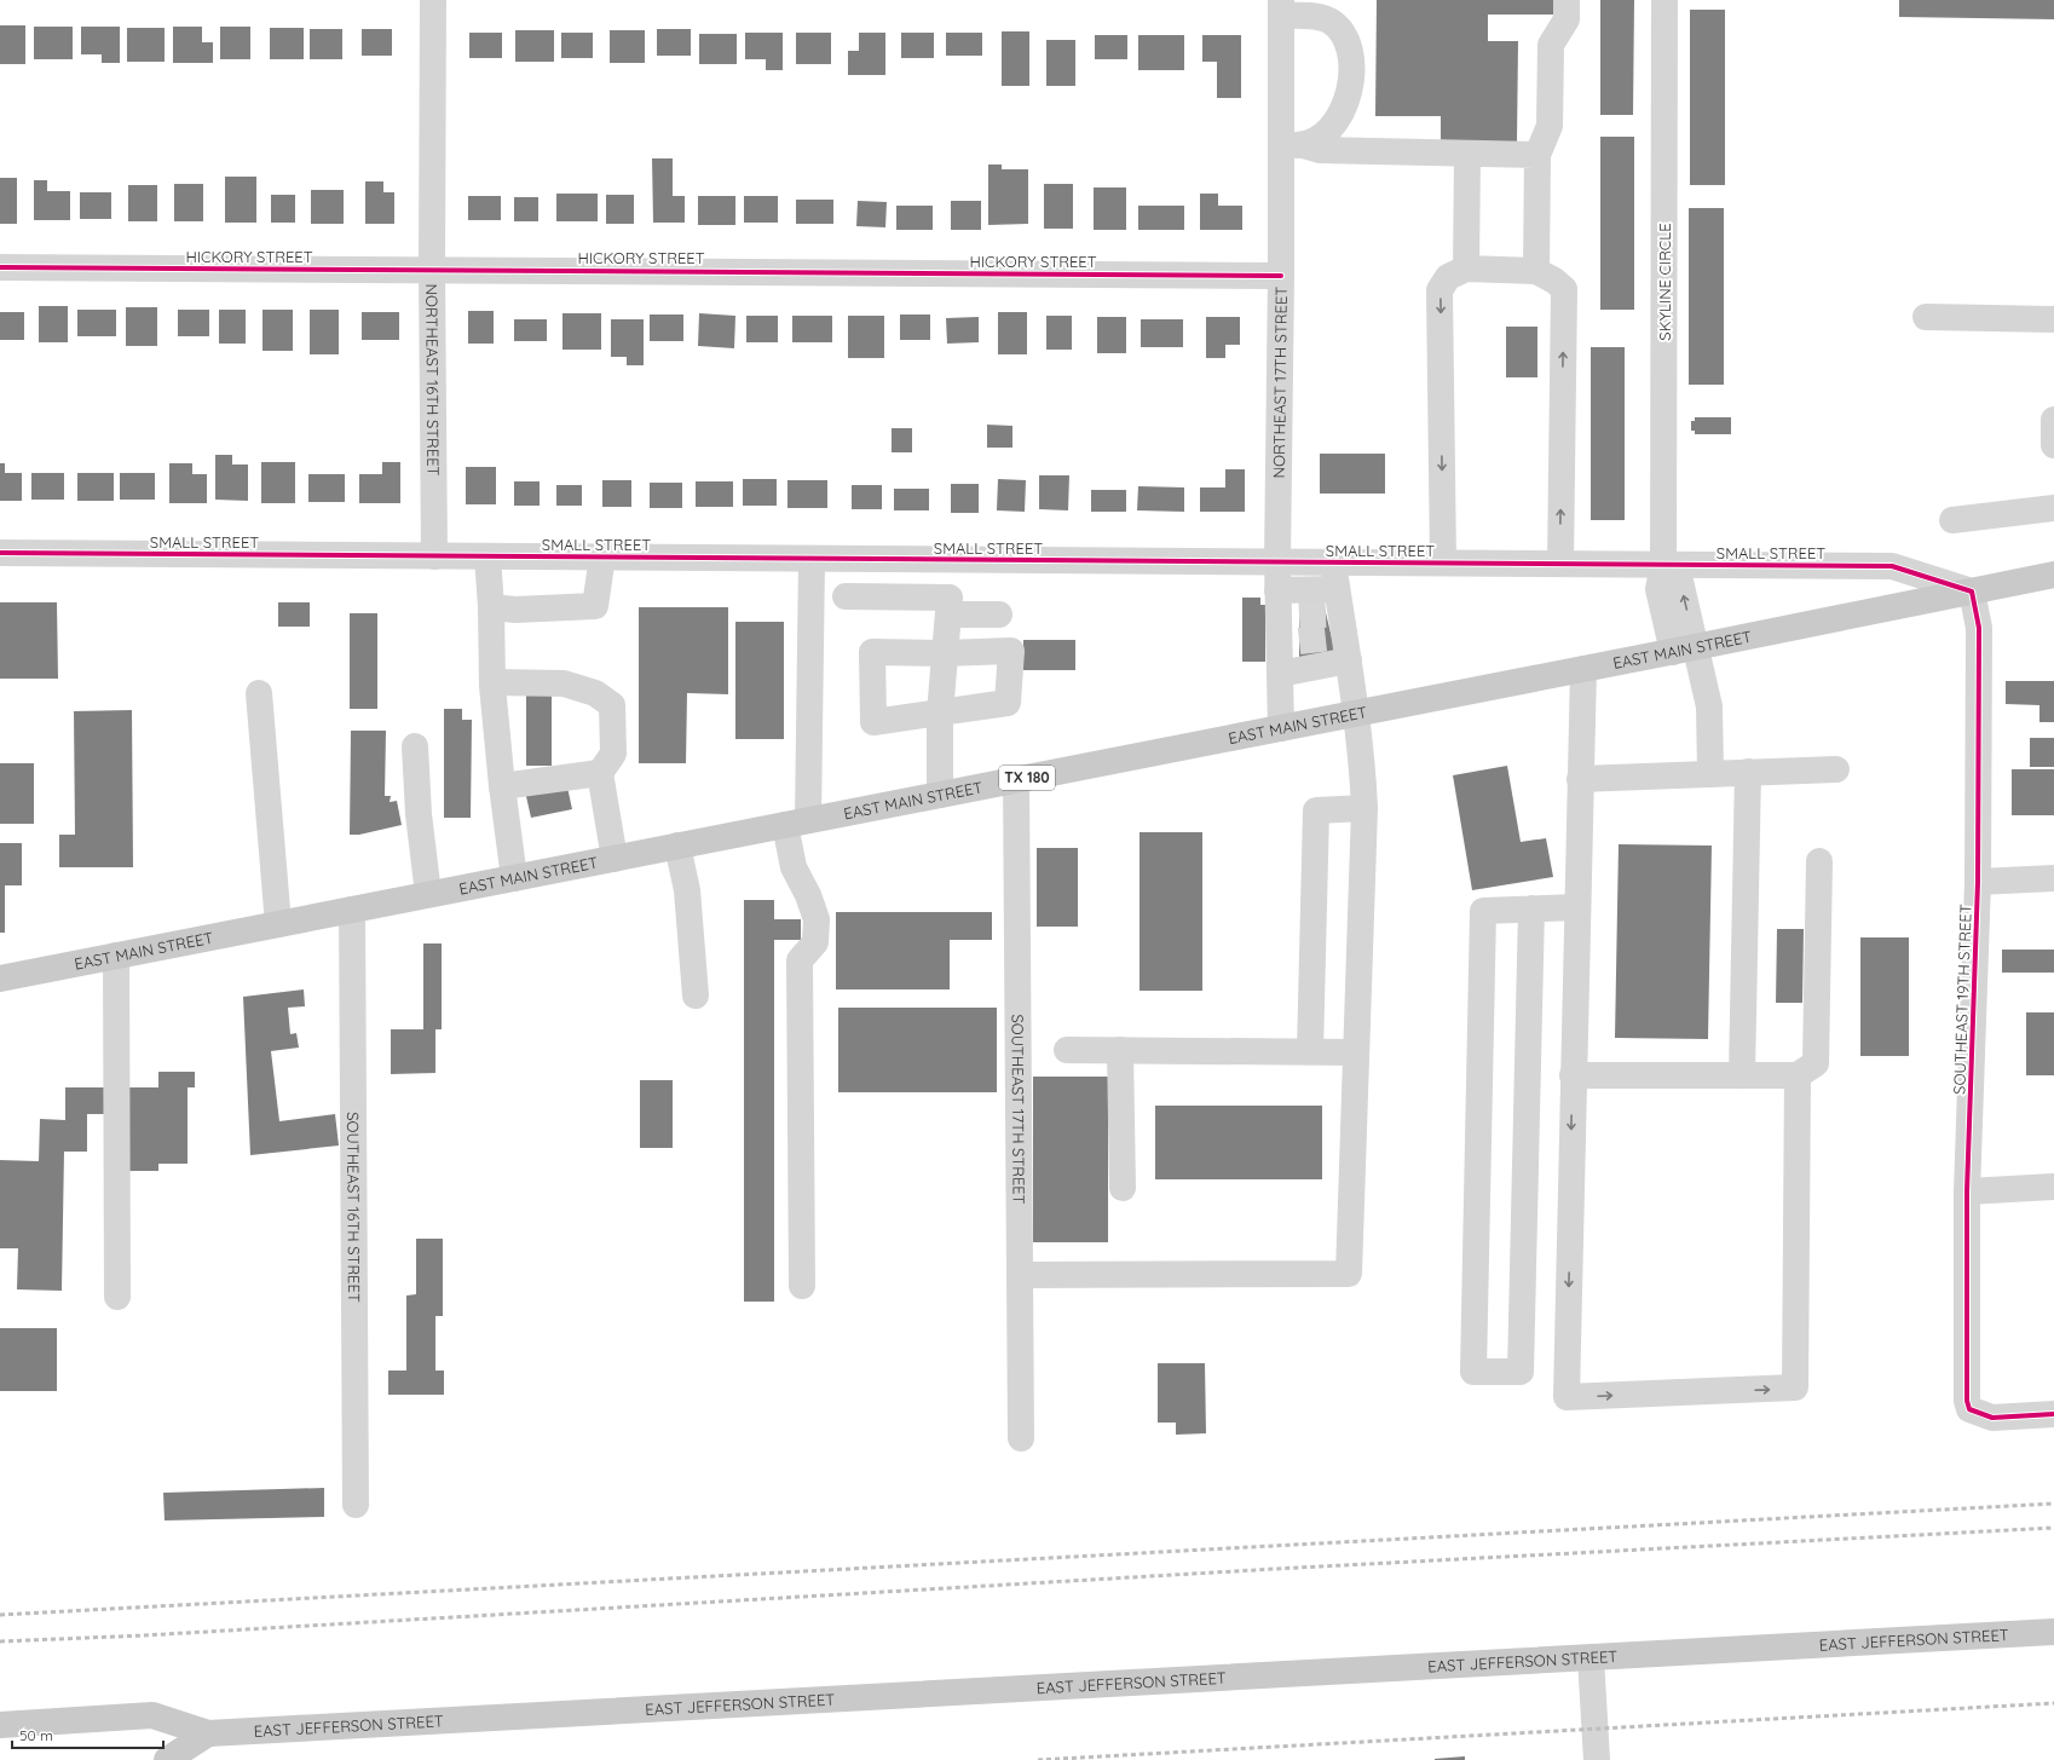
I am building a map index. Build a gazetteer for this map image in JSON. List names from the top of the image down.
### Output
{
  "streets": {
    "main road": ["EAST MAIN STREET", "TX 180", "EAST JEFFERSON STREET"],
    "street": [
      "HICKORY STREET",
      "SKYLINE CIRCLE",
      "NORTHEAST 16TH STREET",
      "NORTHEAST 17TH STREET",
      "SMALL STREET",
      "SOUTHEAST 19TH STREET",
      "SOUTHEAST 17TH STREET",
      "SOUTHEAST 16TH STREET"
    ]
  },
  "crossings": [
    ["HICKORY STREET", "NORTHEAST 16TH STREET"],
    ["HICKORY STREET", "NORTHEAST 17TH STREET"],
    ["SKYLINE CIRCLE", "SMALL STREET"],
    ["NORTHEAST 16TH STREET", "SMALL STREET"],
    ["NORTHEAST 17TH STREET", "SMALL STREET"],
    ["NORTHEAST 17TH STREET", "EAST MAIN STREET"],
    ["SMALL STREET", "EAST MAIN STREET"],
    ["SMALL STREET", "SOUTHEAST 19TH STREET"],
    ["EAST MAIN STREET", "SOUTHEAST 19TH STREET"],
    ["EAST MAIN STREET", "SOUTHEAST 17TH STREET"],
    ["EAST MAIN STREET", "SOUTHEAST 16TH STREET"]
  ],
  "scale_bar": "50 m"
}
